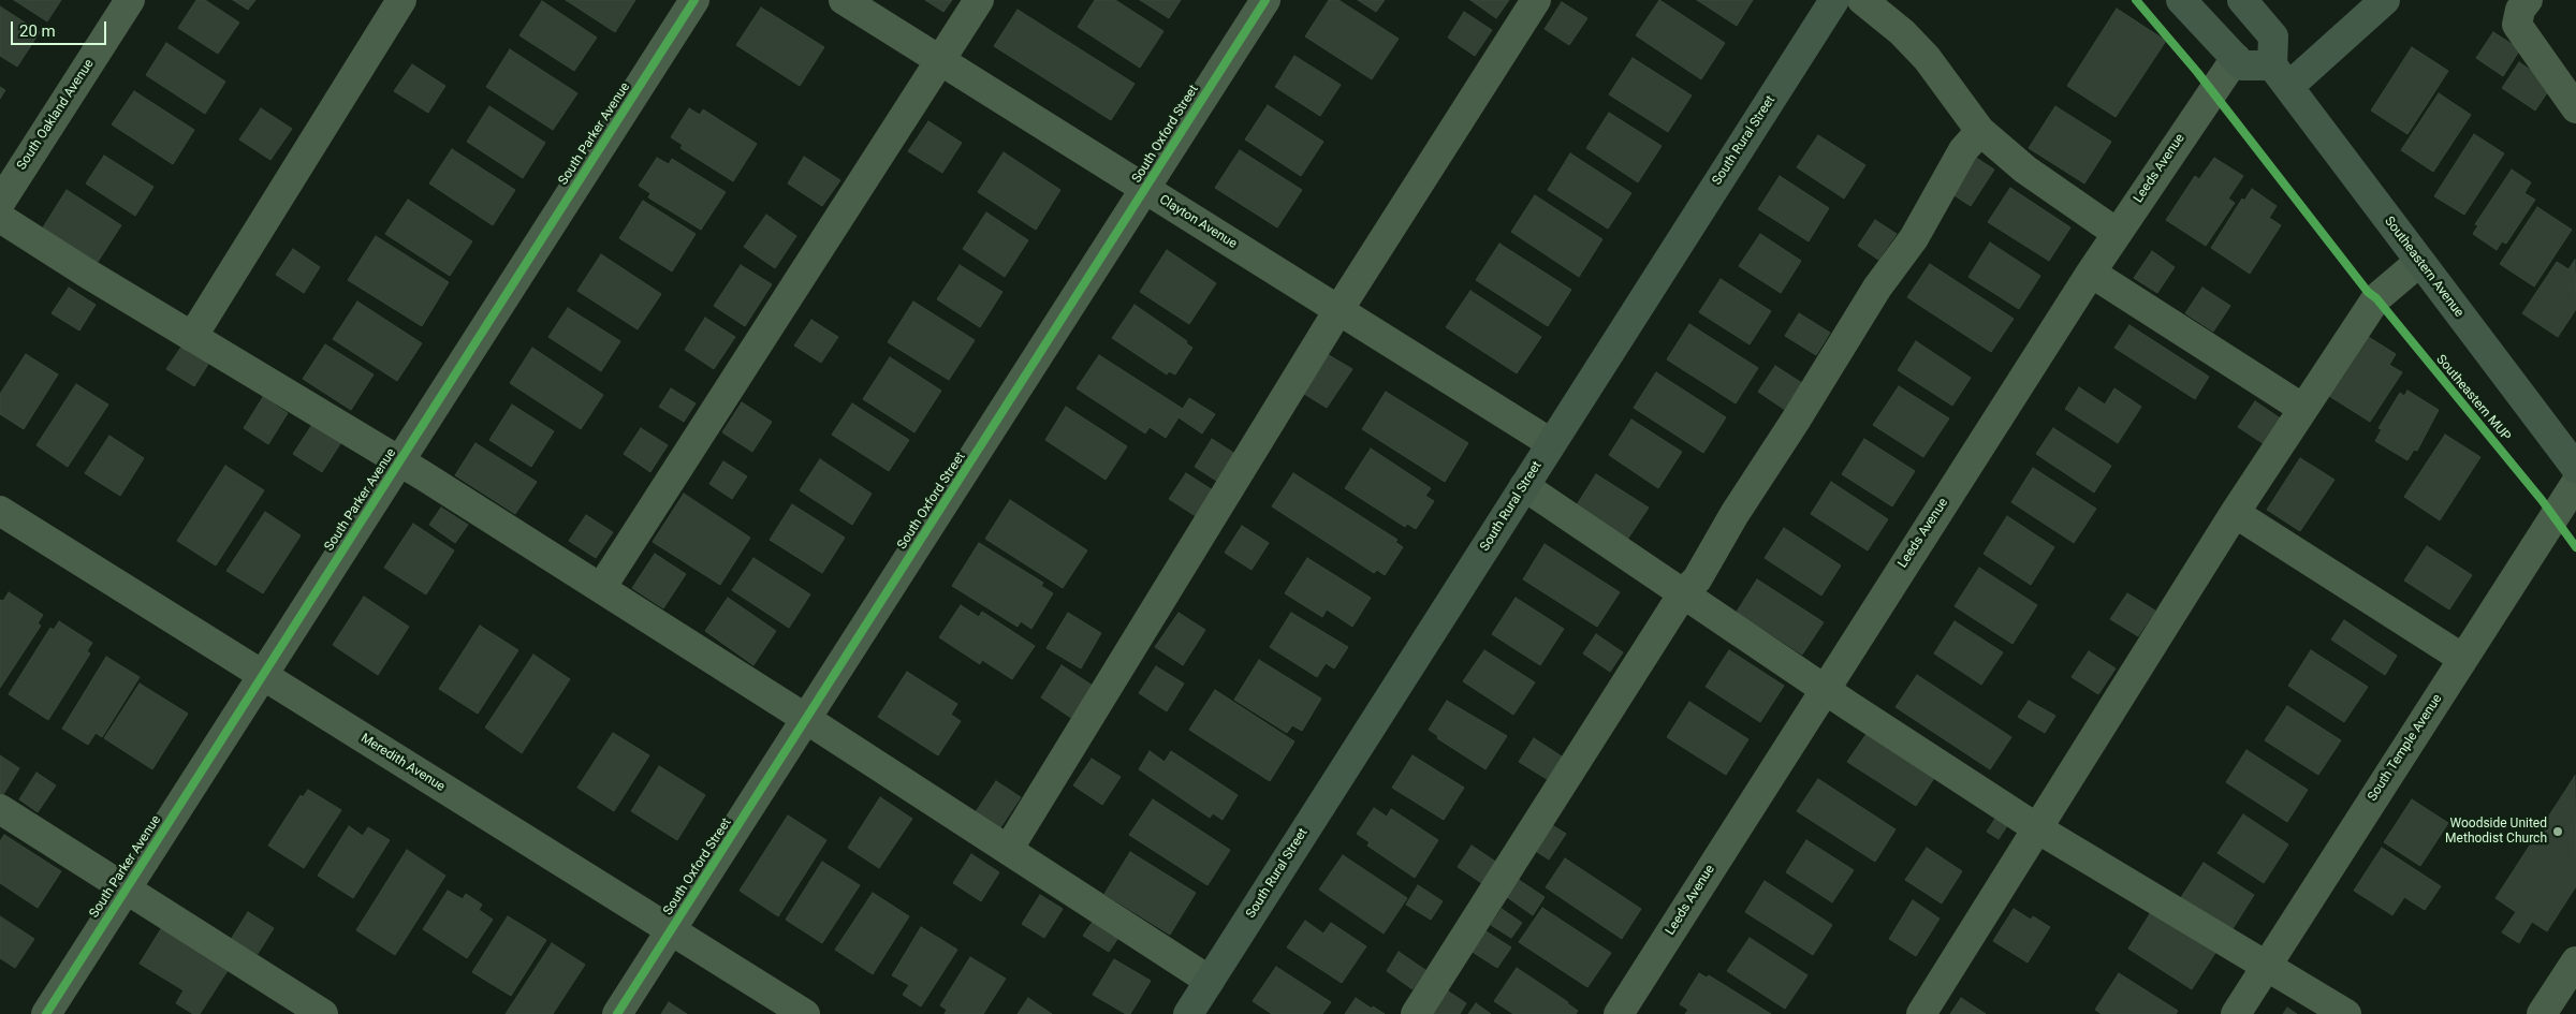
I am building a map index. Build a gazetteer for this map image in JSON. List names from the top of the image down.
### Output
{
  "streets": {
    "main road": ["South Rural Street", "Southeastern Avenue"],
    "street": [
      "South Oakland Avenue",
      "South Parker Avenue",
      "South Oxford Street",
      "Leeds Avenue",
      "Clayton Avenue",
      "South Temple Avenue",
      "Meredith Avenue"
    ],
    "cycle path": ["Southeastern MUP"]
  },
  "crossings": [
    ["South Parker Avenue", "Meredith Avenue"],
    ["South Oxford Street", "Clayton Avenue"],
    ["South Oxford Street", "Meredith Avenue"],
    ["South Rural Street", "Clayton Avenue"]
  ],
  "places": ["Woodside United Methodist Church"],
  "scale_bar": "20 m"
}
